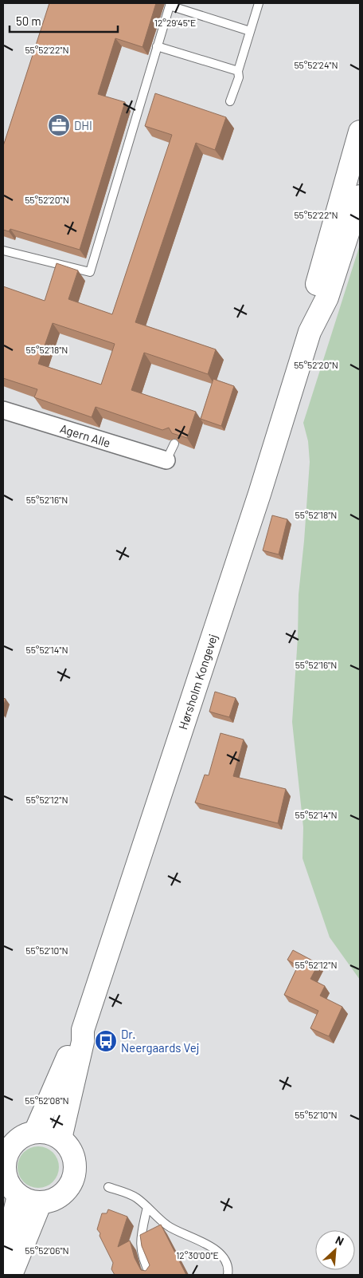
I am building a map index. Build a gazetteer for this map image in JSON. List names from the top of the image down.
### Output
{
  "streets": {
    "main road": ["Hørsholm Kongevej"],
    "street": ["Agern Alle"]
  },
  "places": {
    "office": ["DHI"],
    "bus stop": ["Dr. Neergaards Vej"]
  },
  "scale_bar": "50 m",
  "north": "top right",
  "coordinates": [
    "12°29'45\"E",
    "55°52'22\"N",
    "55°52'24\"N",
    "55°52'20\"N",
    "55°52'18\"N",
    "55°52'16\"N",
    "55°52'14\"N",
    "55°52'12\"N",
    "55°52'10\"N",
    "55°52'08\"N",
    "55°52'06\"N",
    "12°30'00\"E"
  ]
}
